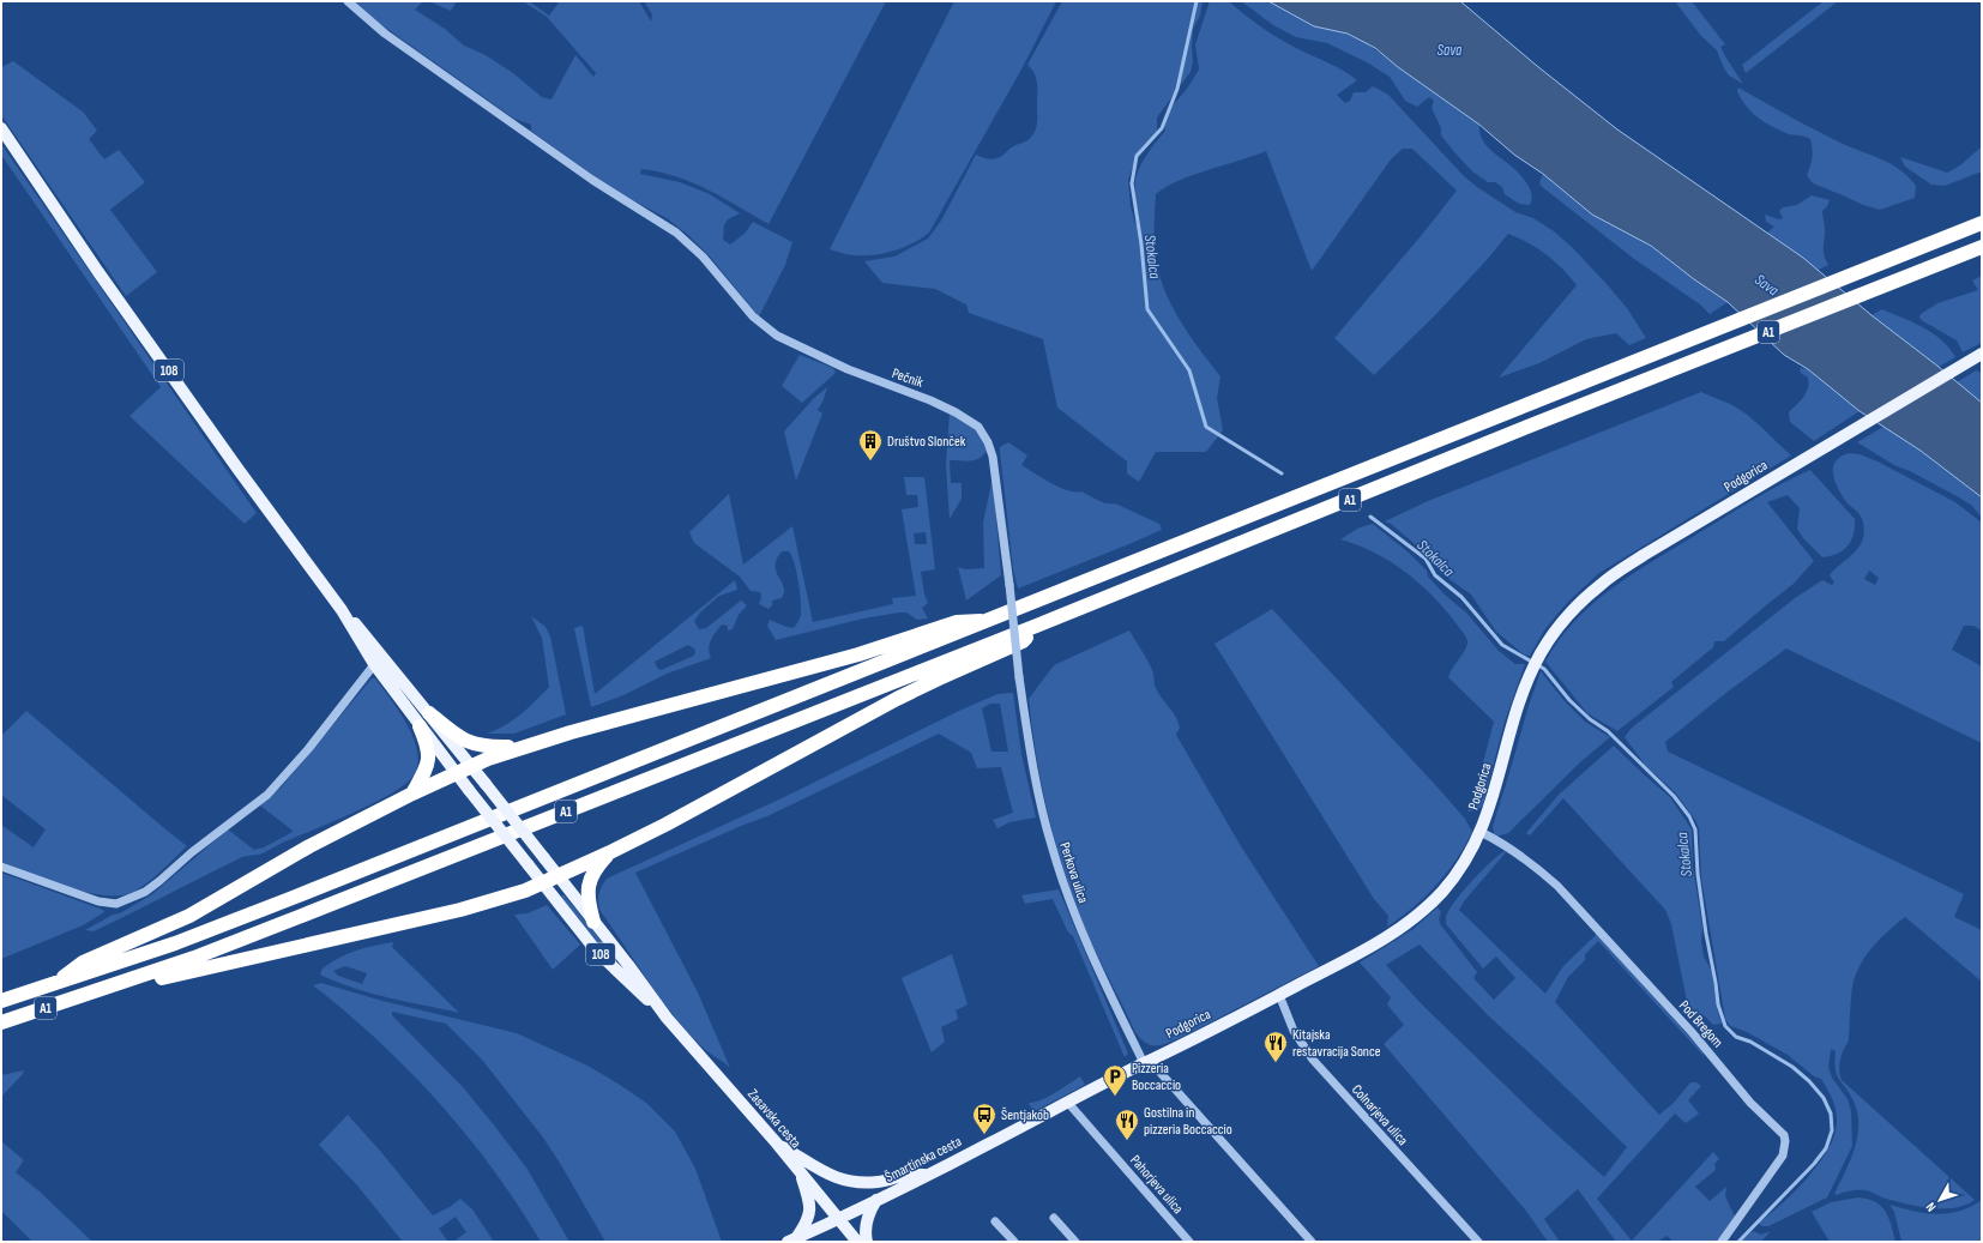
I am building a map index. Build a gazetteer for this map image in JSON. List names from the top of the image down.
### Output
{
  "streets": {
    "highway": ["A1"],
    "main road": [
      "108",
      "Podgorica",
      "Zasavska cesta",
      "Šmartinska cesta"
    ],
    "street": [
      "Pečnik",
      "Perkova ulica",
      "Pod Bregom",
      "Colnarjeva ulica",
      "Pahorjeva ulica"
    ]
  },
  "crossings": [
    ["108", "Zasavska cesta"],
    ["Pečnik", "Perkova ulica"],
    ["Podgorica", "Perkova ulica"],
    ["Podgorica", "Pod Bregom"],
    ["Podgorica", "Colnarjeva ulica"],
    ["Podgorica", "Šmartinska cesta"],
    ["Perkova ulica", "Šmartinska cesta"],
    ["Zasavska cesta", "Šmartinska cesta"],
    ["Šmartinska cesta", "Pahorjeva ulica"]
  ],
  "water": ["Sava", "Stokalca"],
  "places": {
    "building": ["Društvo Slonček"],
    "restaurant": ["Kitajska restavracija Sonce", "Gostilna in pizzeria Boccaccio"],
    "parking": ["Pizzeria Boccaccio"],
    "bus stop": ["Šentjakob"]
  },
  "north": "bottom left"
}
